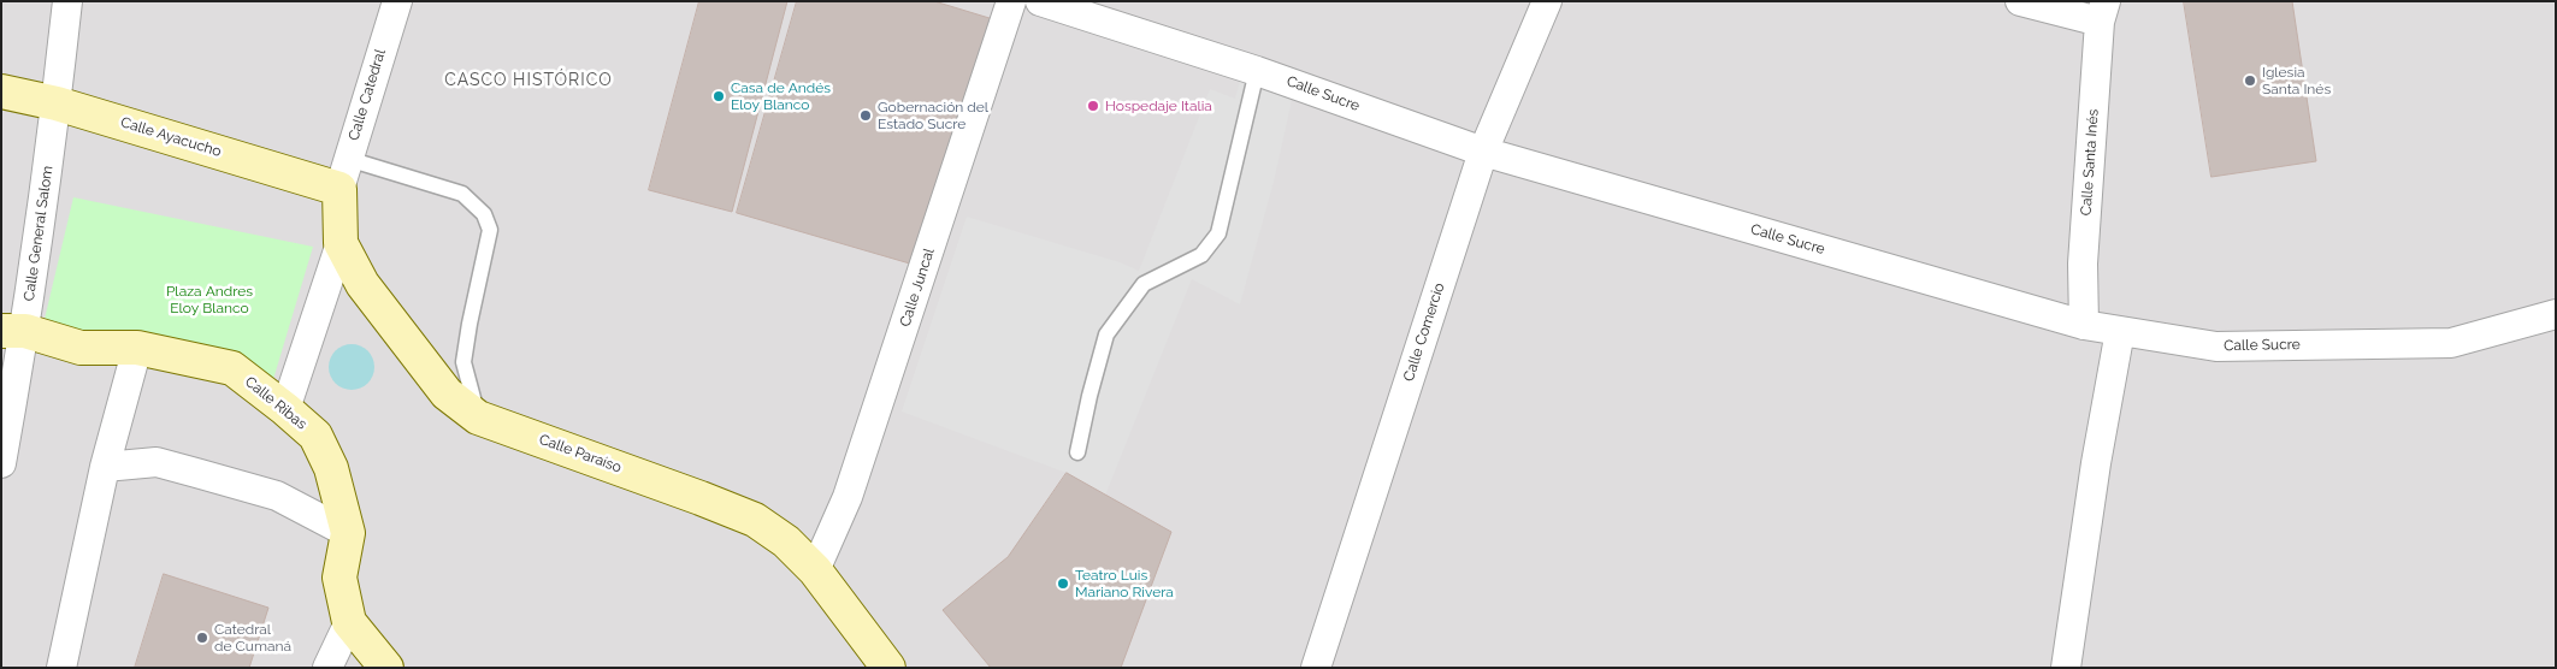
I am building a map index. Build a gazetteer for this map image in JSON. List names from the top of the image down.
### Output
{
  "streets": {
    "street": [
      "Calle Sucre",
      "Calle Catedral",
      "Calle Ayacucho",
      "Calle Santa Inés",
      "Calle General Salom",
      "Calle Juncal",
      "Calle Comercio",
      "Calle Ribas",
      "Calle Paraíso"
    ]
  },
  "crossings": [
    ["Calle Sucre", "Calle Santa Inés"],
    ["Calle Sucre", "Calle Comercio"],
    ["Calle Catedral", "Calle Ayacucho"],
    ["Calle Catedral", "Calle Paraíso"],
    ["Calle Ayacucho", "Calle General Salom"],
    ["Calle Ayacucho", "Calle Paraíso"],
    ["Calle General Salom", "Calle Ribas"],
    ["Calle Juncal", "Calle Paraíso"]
  ],
  "districts": ["CASCO HISTÓRICO"],
  "parks": ["Plaza Andres Eloy Blanco"],
  "places": [
    "Iglesia Santa Inés",
    "Casa de Andés Eloy Blanco",
    "Hospedaje Italia",
    "Gobernación del Estado Sucre",
    "Teatro Luis Mariano Rivera",
    "Catedral de Cumaná"
  ]
}
